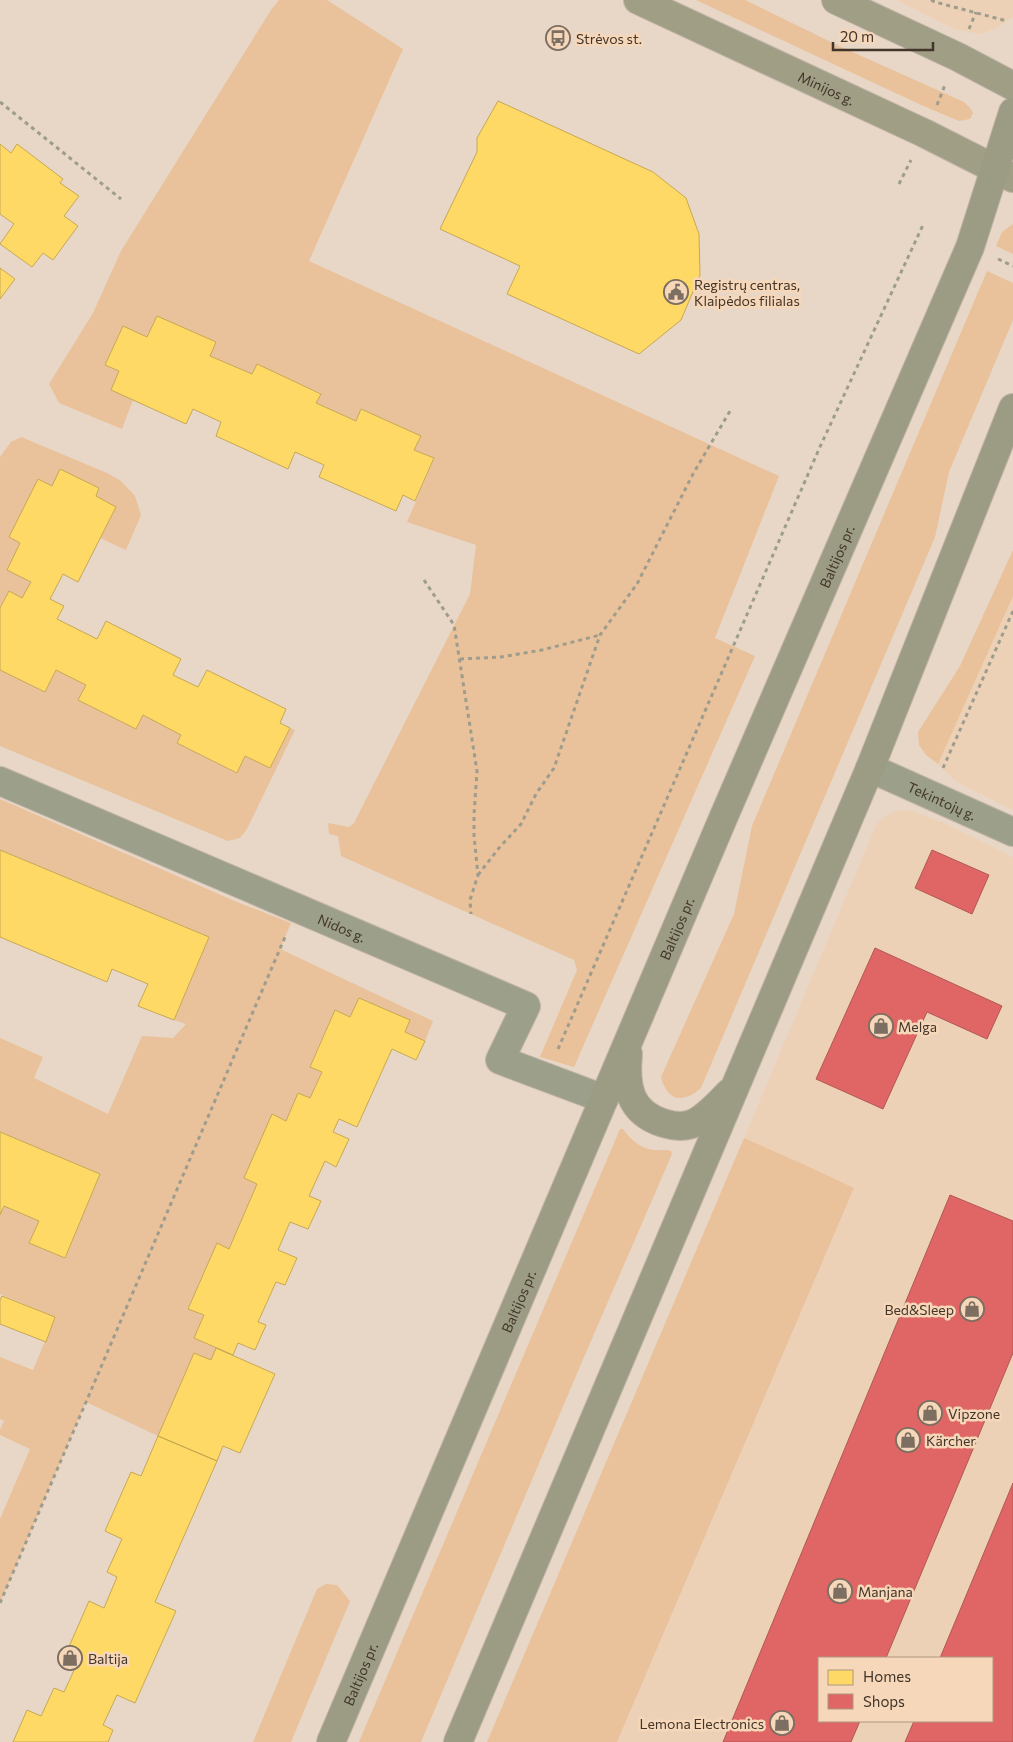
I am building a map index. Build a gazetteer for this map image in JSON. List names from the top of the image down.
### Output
{
  "streets": {
    "highway": ["Baltijos pr."],
    "main road": ["Minijos g."],
    "street": ["Tekintojų g.", "Nidos g."]
  },
  "crossings": [
    ["Minijos g.", "Baltijos pr."],
    ["Baltijos pr.", "Nidos g."]
  ],
  "places": {
    "bus stop": ["Strėvos st."],
    "public building": ["Registrų centras, Klaipėdos filialas"],
    "shop": [
      "Melga",
      "Bed&Sleep",
      "Vipzone",
      "Kärcher",
      "Manjana",
      "Baltija",
      "Lemona Electronics"
    ]
  },
  "legend": ["Homes", "Shops"],
  "scale_bar": "20 m"
}
